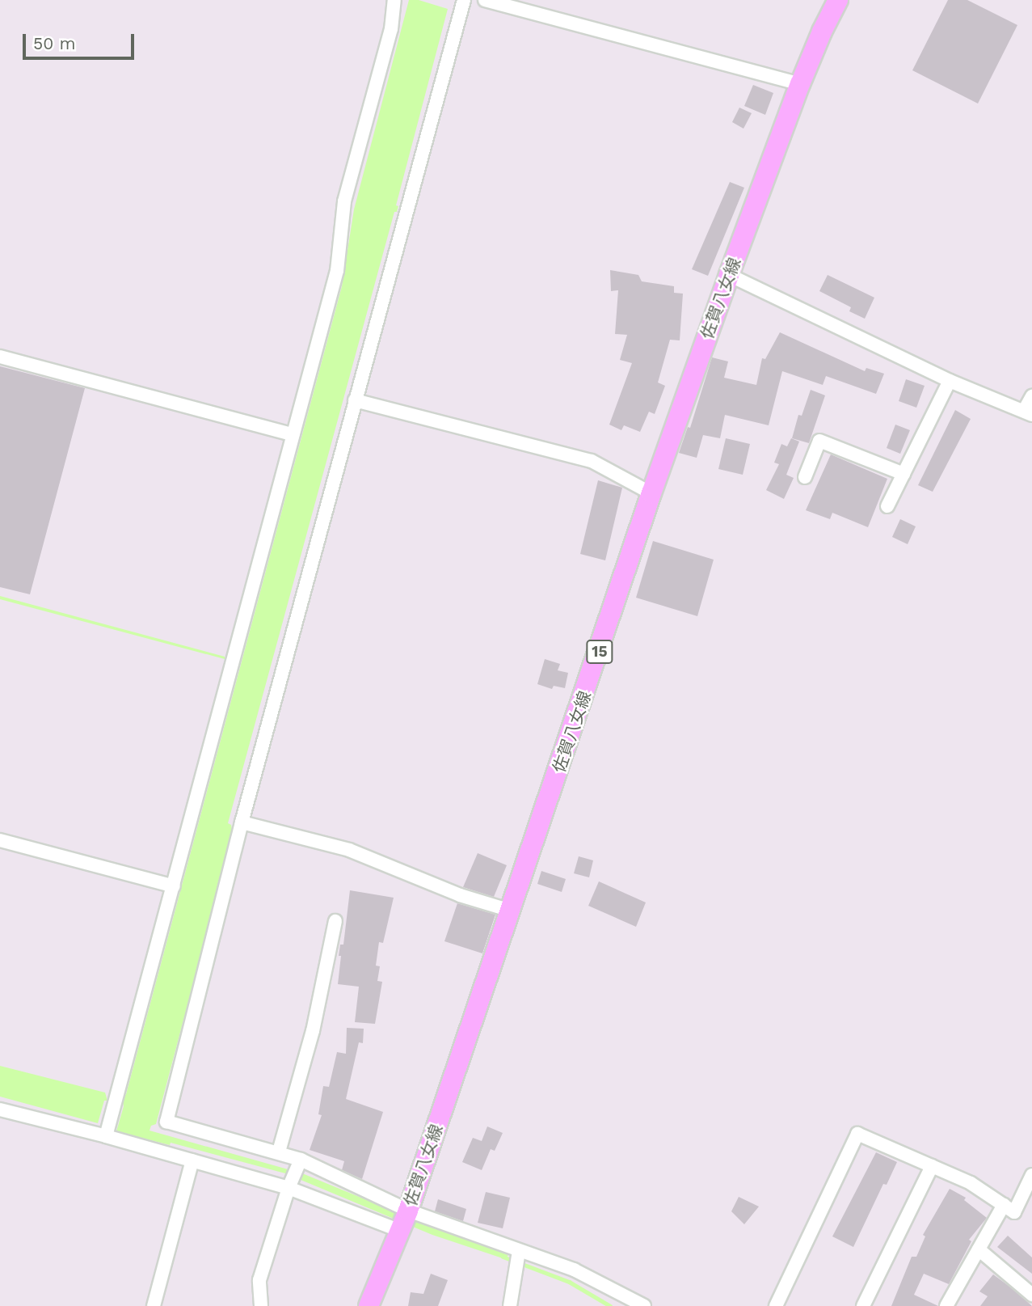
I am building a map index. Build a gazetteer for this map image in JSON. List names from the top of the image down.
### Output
{
  "streets": {
    "main road": ["佐賀八女線", "15"]
  },
  "scale_bar": "50 m"
}
